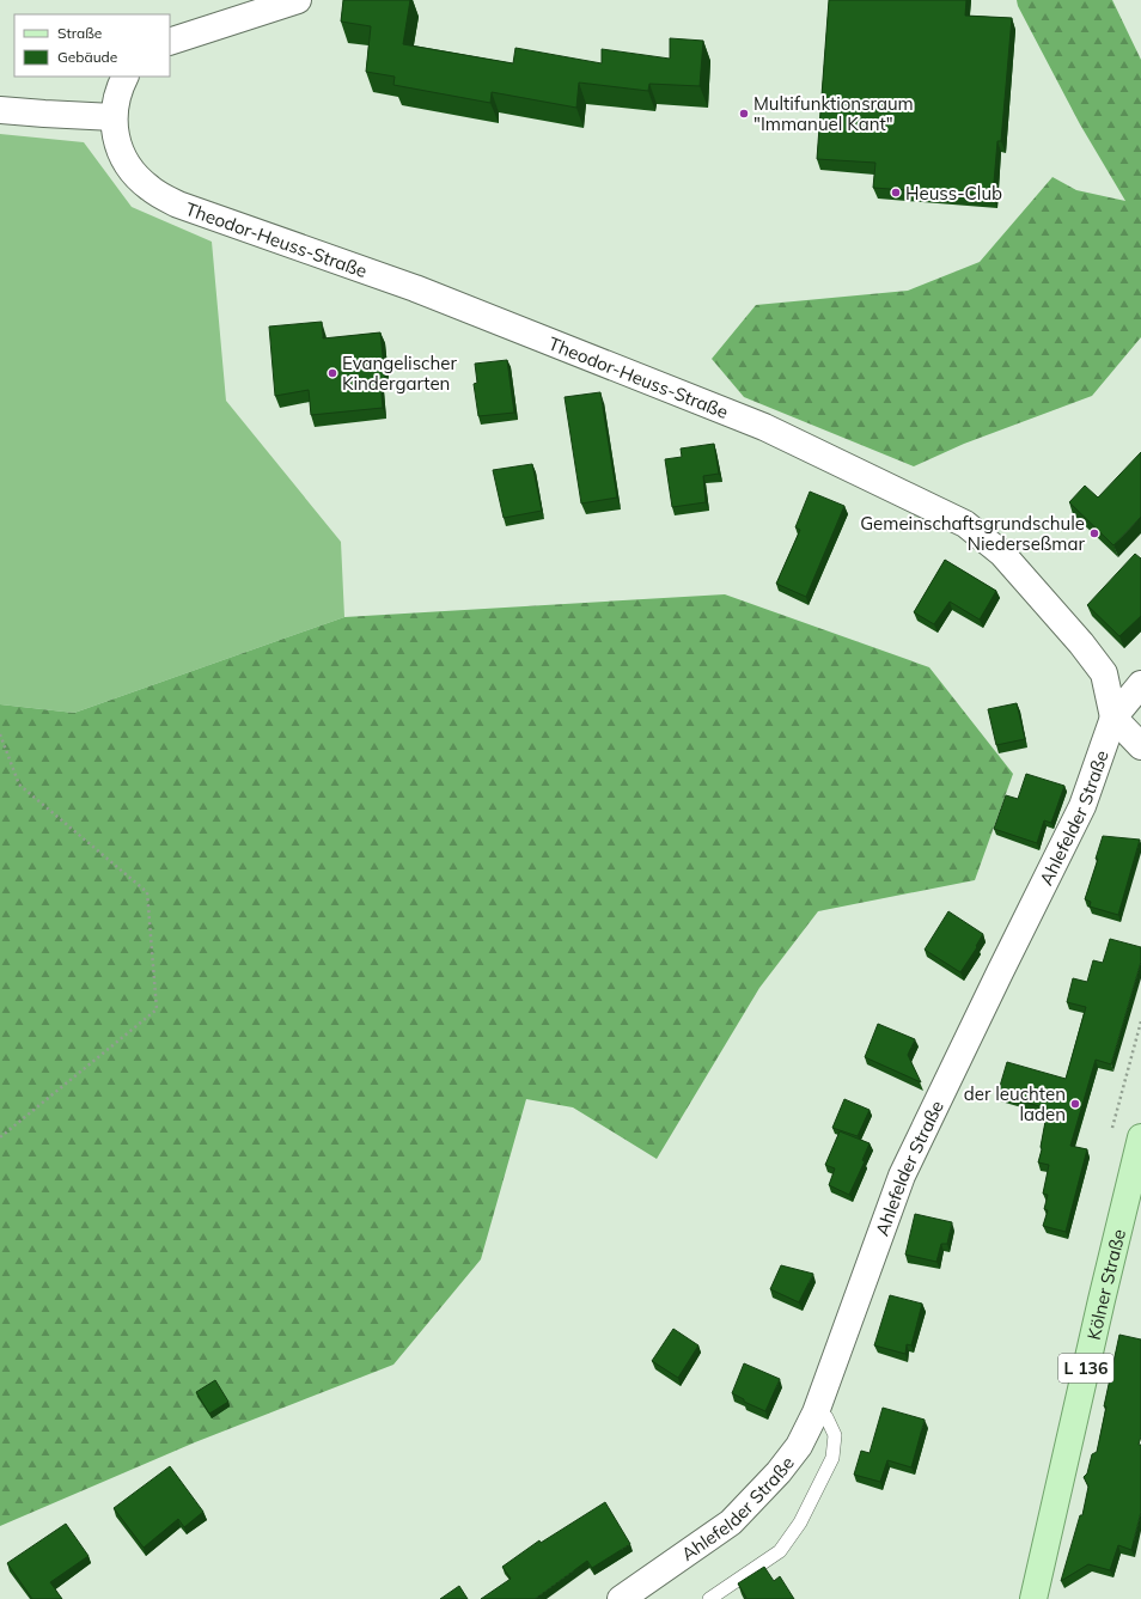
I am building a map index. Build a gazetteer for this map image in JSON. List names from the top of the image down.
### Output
{
  "streets": {
    "main road": ["Kölner Straße", "L 136"],
    "street": ["Theodor-Heuss-Straße", "Ahlefelder Straße"]
  },
  "crossings": [
    ["Theodor-Heuss-Straße", "Ahlefelder Straße"]
  ],
  "places": [
    "Multifunktionsraum \"Immanuel Kant\"",
    "Heuss-Club",
    "Evangelischer Kindergarten",
    "Gemeinschaftsgrundschule Niederseßmar",
    "der leuchten laden"
  ],
  "legend": ["Straße", "Gebäude"]
}
